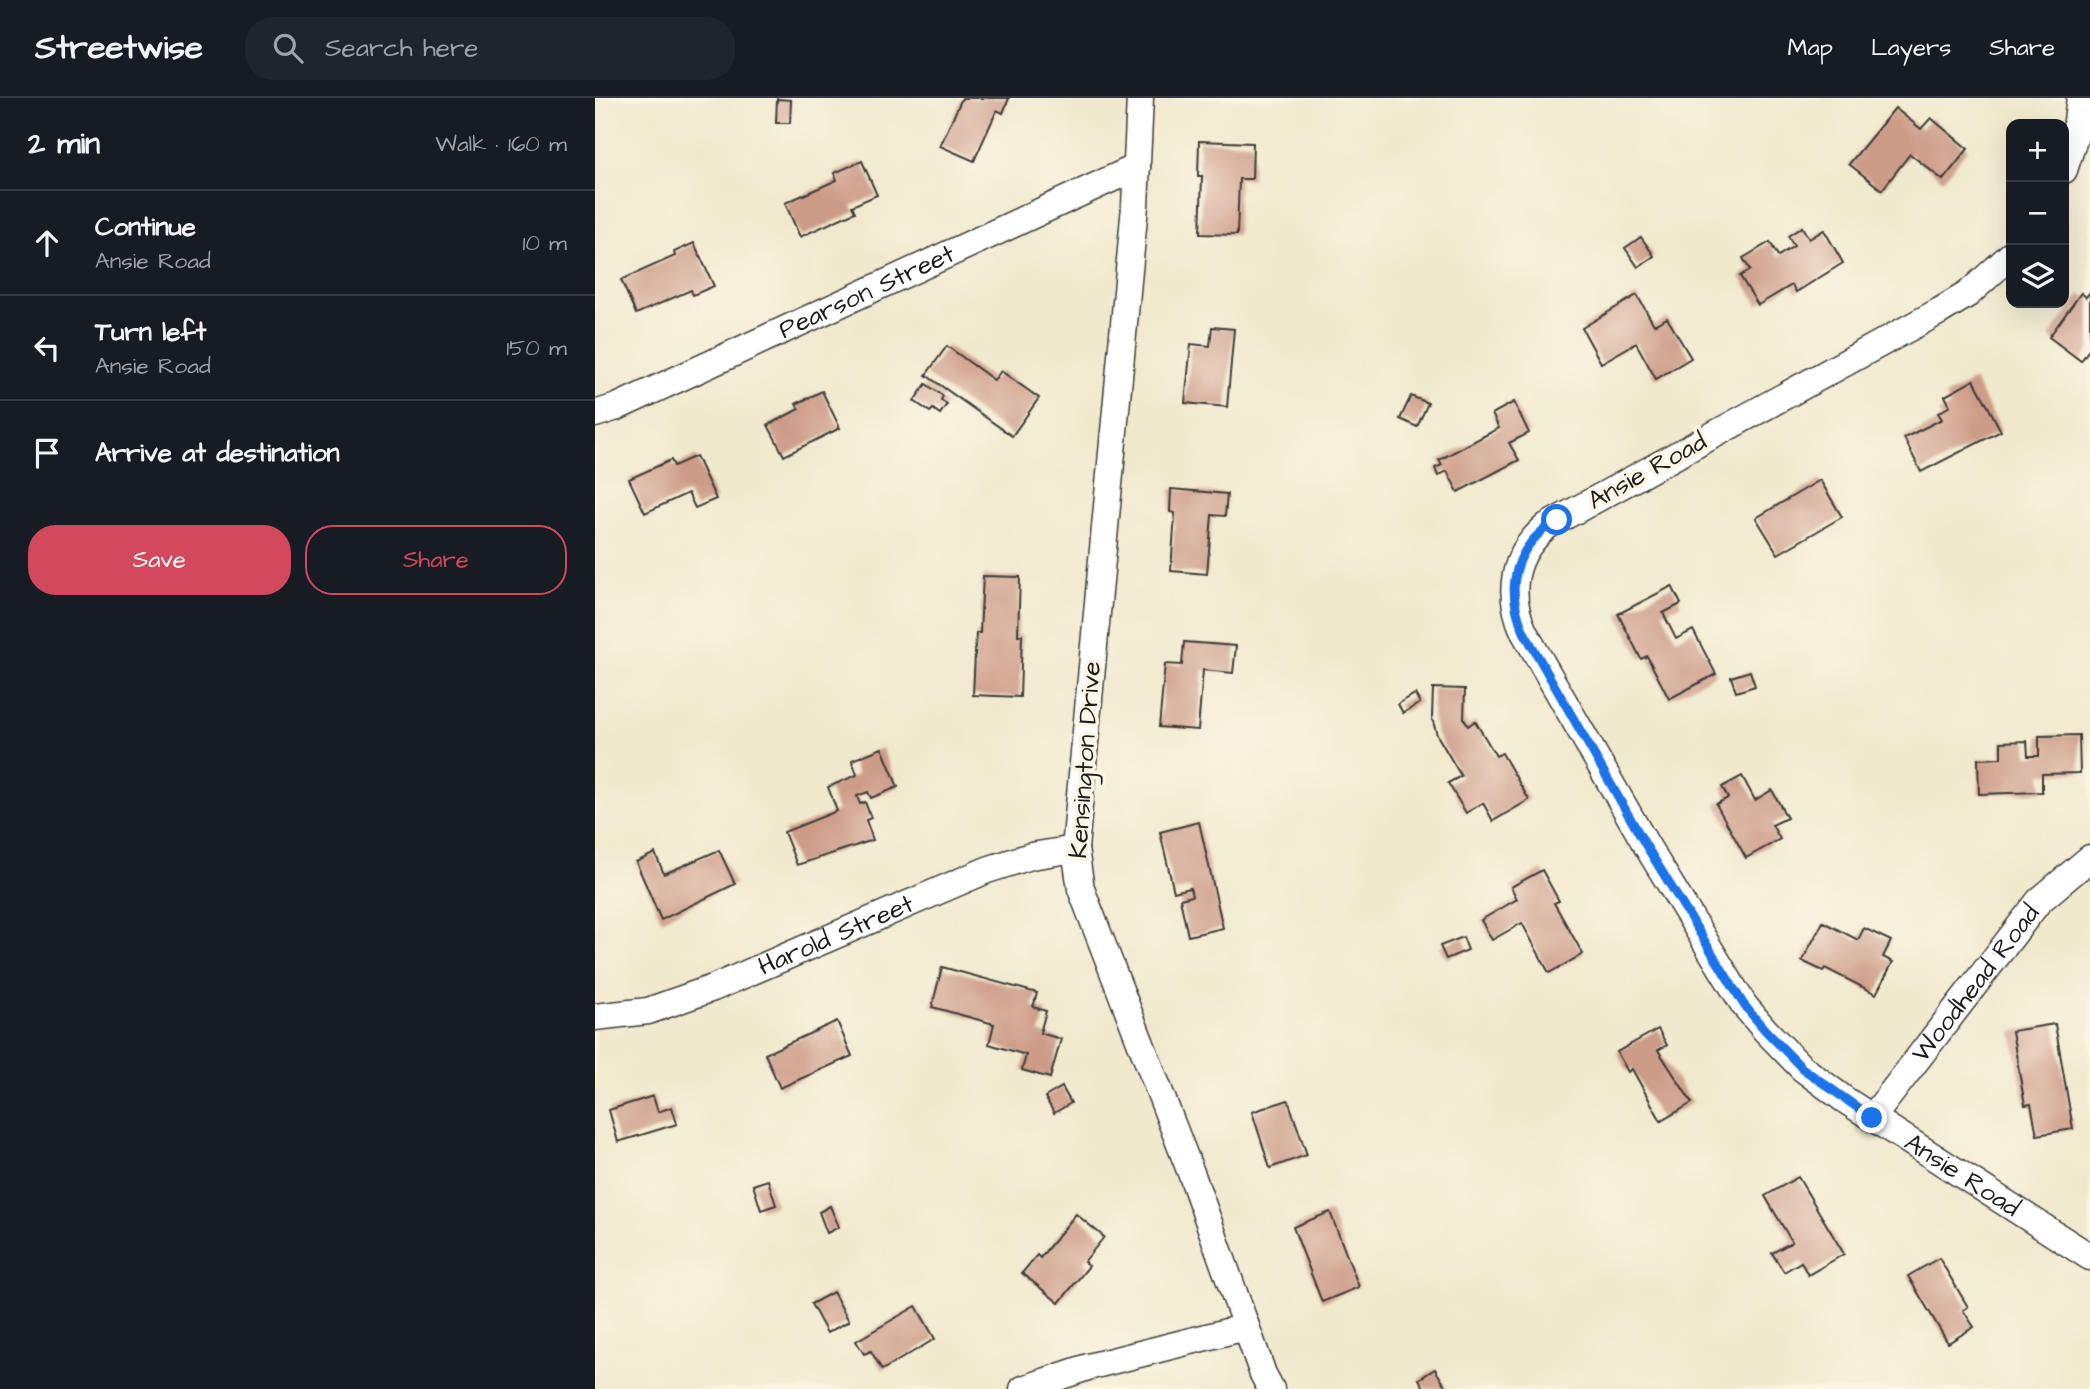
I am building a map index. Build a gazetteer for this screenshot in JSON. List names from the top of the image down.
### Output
{
  "streets": {
    "street": [
      "Pearson Street",
      "Ansie Road",
      "Kensington Drive",
      "Harold Street",
      "Woodhead Road"
    ]
  },
  "crossings": [
    ["Pearson Street", "Kensington Drive"],
    ["Ansie Road", "Woodhead Road"],
    ["Kensington Drive", "Harold Street"]
  ],
  "page": {
    "header": "Streetwise",
    "search": "Search here",
    "nav": ["Map", "Layers", "Share"],
    "heading": ["2 min", "Walk · 160 m"],
    "map_buttons": ["+", "−"],
    "list": [
      ["Continue", "Ansie Road", "10 m"],
      ["Turn left", "Ansie Road", "150 m"],
      "Arrive at destination"
    ],
    "buttons": ["Save", "Share"]
  }
}
